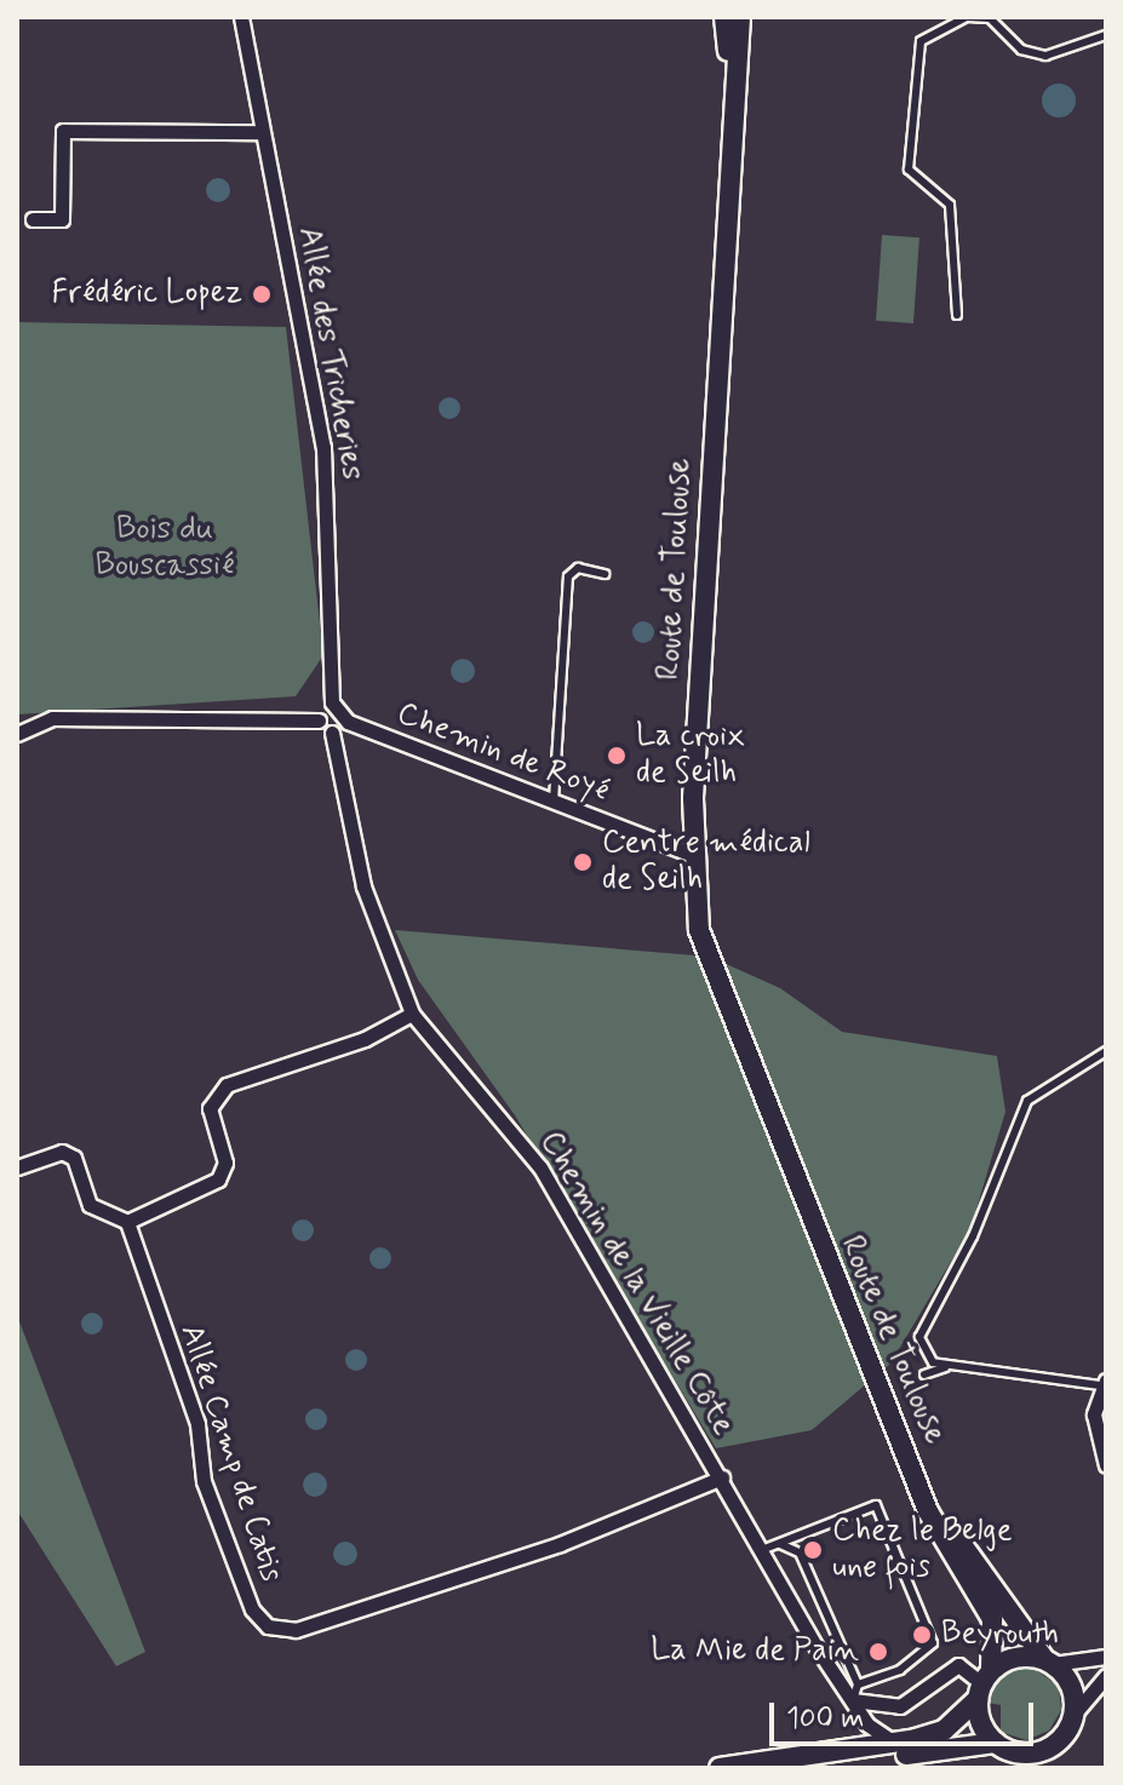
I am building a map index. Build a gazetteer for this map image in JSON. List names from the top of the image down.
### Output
{
  "streets": {
    "main road": ["Route de Toulouse"],
    "street": [
      "Allée des Tricheries",
      "Chemin de Royé",
      "Chemin de la Vieille Côte",
      "Allée Camp de Catis"
    ]
  },
  "crossings": [
    ["Route de Toulouse", "Chemin de Royé"],
    ["Chemin de la Vieille Côte", "Allée Camp de Catis"]
  ],
  "parks": ["Bois du Bouscassié"],
  "places": [
    "Frédéric Lopez",
    "La croix de Seilh",
    "Centre médical de Seilh",
    "Chez le Belge une fois",
    "Beyrouth",
    "La Mie de Pain"
  ],
  "scale_bar": "100 m"
}
